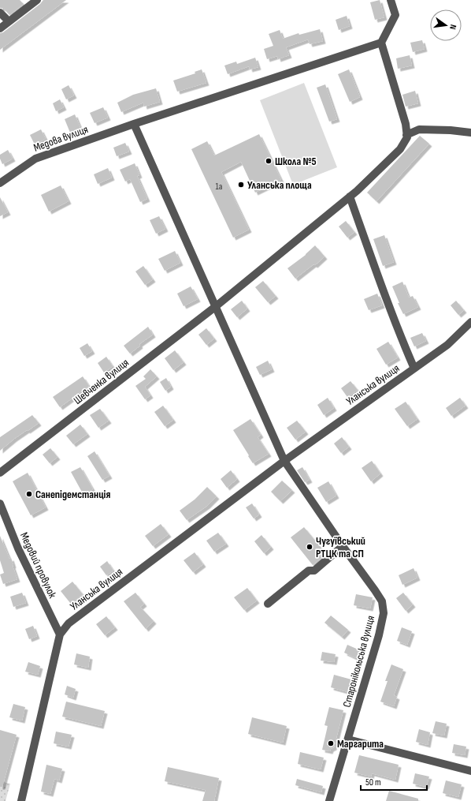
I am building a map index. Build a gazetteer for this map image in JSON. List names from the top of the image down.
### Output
{
  "streets": {
    "street": [
      "Медова вулиця",
      "Шевченка вулиця",
      "Уланська вулиця",
      "Медовий провулок",
      "Старонікольська вулиця"
    ]
  },
  "crossings": [
    ["Уланська вулиця", "Медовий провулок"],
    ["Уланська вулиця", "Старонікольська вулиця"]
  ],
  "places": [
    "Школа №5",
    "Уланська площа",
    "Санепідемстанція",
    "Чугуївський РТЦК та СП",
    "Маргарита"
  ],
  "house_numbers": ["1а"],
  "scale_bar": "50 m",
  "north": "right"
}
